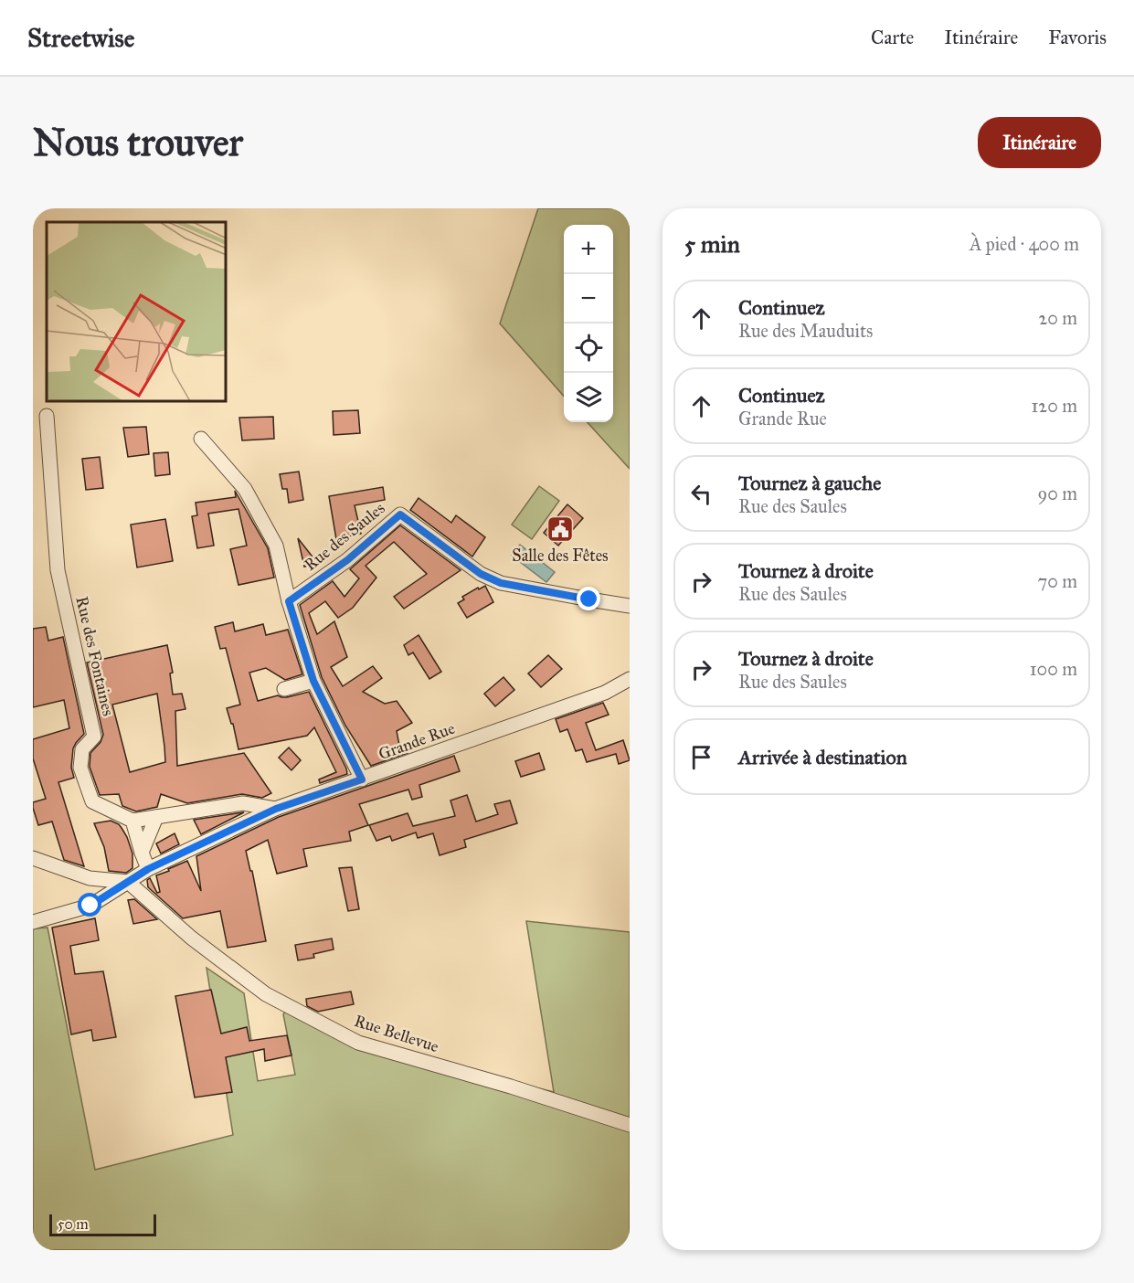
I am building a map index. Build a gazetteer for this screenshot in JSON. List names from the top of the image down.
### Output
{
  "streets": {
    "street": [
      "Rue des Saules",
      "Rue des Fontaines",
      "Grande Rue",
      "Rue Bellevue"
    ]
  },
  "crossings": [
    ["Grande Rue", "Rue Bellevue"]
  ],
  "places": {
    "public building": ["Salle des Fêtes"]
  },
  "scale_bar": "50 m",
  "page": {
    "header": "Streetwise",
    "nav": ["Carte", "Itinéraire", "Favoris"],
    "buttons": "Itinéraire",
    "title": "Nous trouver",
    "heading": ["5 min", "À pied · 400 m"],
    "map_buttons": ["+", "−"],
    "list": [
      ["Continuez", "Rue des Mauduits", "20 m"],
      ["Continuez", "Grande Rue", "120 m"],
      ["Tournez à gauche", "Rue des Saules", "90 m"],
      ["Tournez à droite", "Rue des Saules", "70 m"],
      ["Tournez à droite", "Rue des Saules", "100 m"],
      "Arrivée à destination"
    ],
    "scale": "50 m"
  }
}
